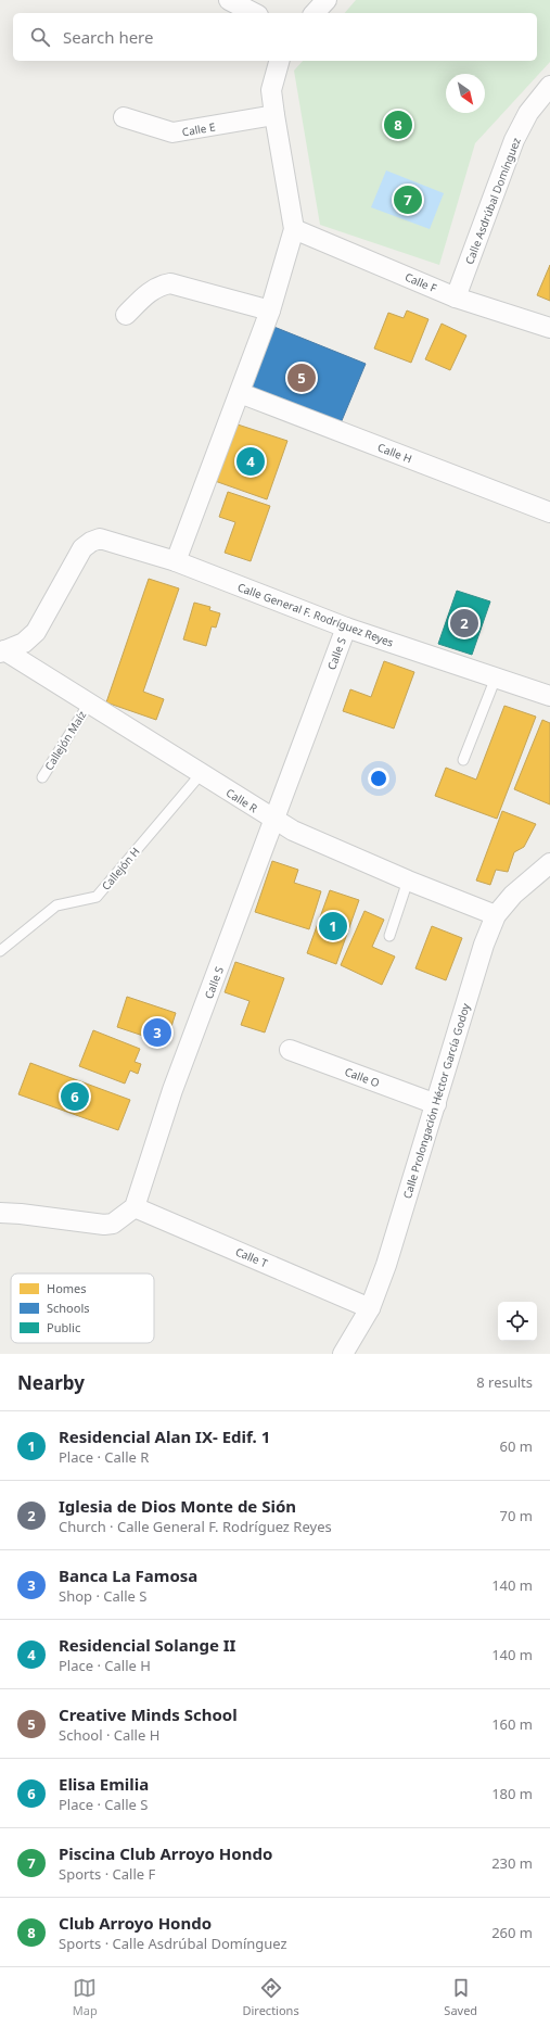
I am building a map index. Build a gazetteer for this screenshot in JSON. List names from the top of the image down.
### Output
{
  "streets": {
    "street": [
      "Calle E",
      "Calle Asdrúbal Domínguez",
      "Calle F",
      "Calle H",
      "Calle General F. Rodríguez Reyes",
      "Calle S",
      "Calle R",
      "Calle O",
      "Calle Prolongación Héctor García Godoy",
      "Calle T"
    ],
    "lane": ["Callejón Maíz", "Callejón H"]
  },
  "crossings": [
    ["Calle Asdrúbal Domínguez", "Calle F"],
    ["Calle General F. Rodríguez Reyes", "Calle S"],
    ["Calle General F. Rodríguez Reyes", "Calle R"],
    ["Calle S", "Calle R"],
    ["Calle S", "Calle T"],
    ["Callejón Maíz", "Calle R"],
    ["Calle R", "Callejón H"],
    ["Calle R", "Calle Prolongación Héctor García Godoy"],
    ["Calle O", "Calle Prolongación Héctor García Godoy"],
    ["Calle Prolongación Héctor García Godoy", "Calle T"]
  ],
  "legend": ["Homes", "Schools", "Public"],
  "north": "bottom right",
  "page": {
    "search": "Search here",
    "pins": [
      "8",
      "7",
      "5",
      "4",
      "2",
      "1",
      "3",
      "6"
    ],
    "heading": ["Nearby", "8 results"],
    "list": [
      {
        "mark": "1",
        "name": "Residencial Alan IX- Edif. 1",
        "note": "Place · Calle R",
        "value": "60 m"
      },
      {
        "mark": "2",
        "name": "Iglesia de Dios Monte de Sión",
        "note": "Church · Calle General F. Rodríguez Reyes",
        "value": "70 m"
      },
      {
        "mark": "3",
        "name": "Banca La Famosa",
        "note": "Shop · Calle S",
        "value": "140 m"
      },
      {
        "mark": "4",
        "name": "Residencial Solange II",
        "note": "Place · Calle H",
        "value": "140 m"
      },
      {
        "mark": "5",
        "name": "Creative Minds School",
        "note": "School · Calle H",
        "value": "160 m"
      },
      {
        "mark": "6",
        "name": "Elisa Emilia",
        "note": "Place · Calle S",
        "value": "180 m"
      },
      {
        "mark": "7",
        "name": "Piscina Club Arroyo Hondo",
        "note": "Sports · Calle F",
        "value": "230 m"
      },
      {
        "mark": "8",
        "name": "Club Arroyo Hondo",
        "note": "Sports · Calle Asdrúbal Domínguez",
        "value": "260 m"
      }
    ],
    "nav": ["Map", "Directions", "Saved"]
  }
}
